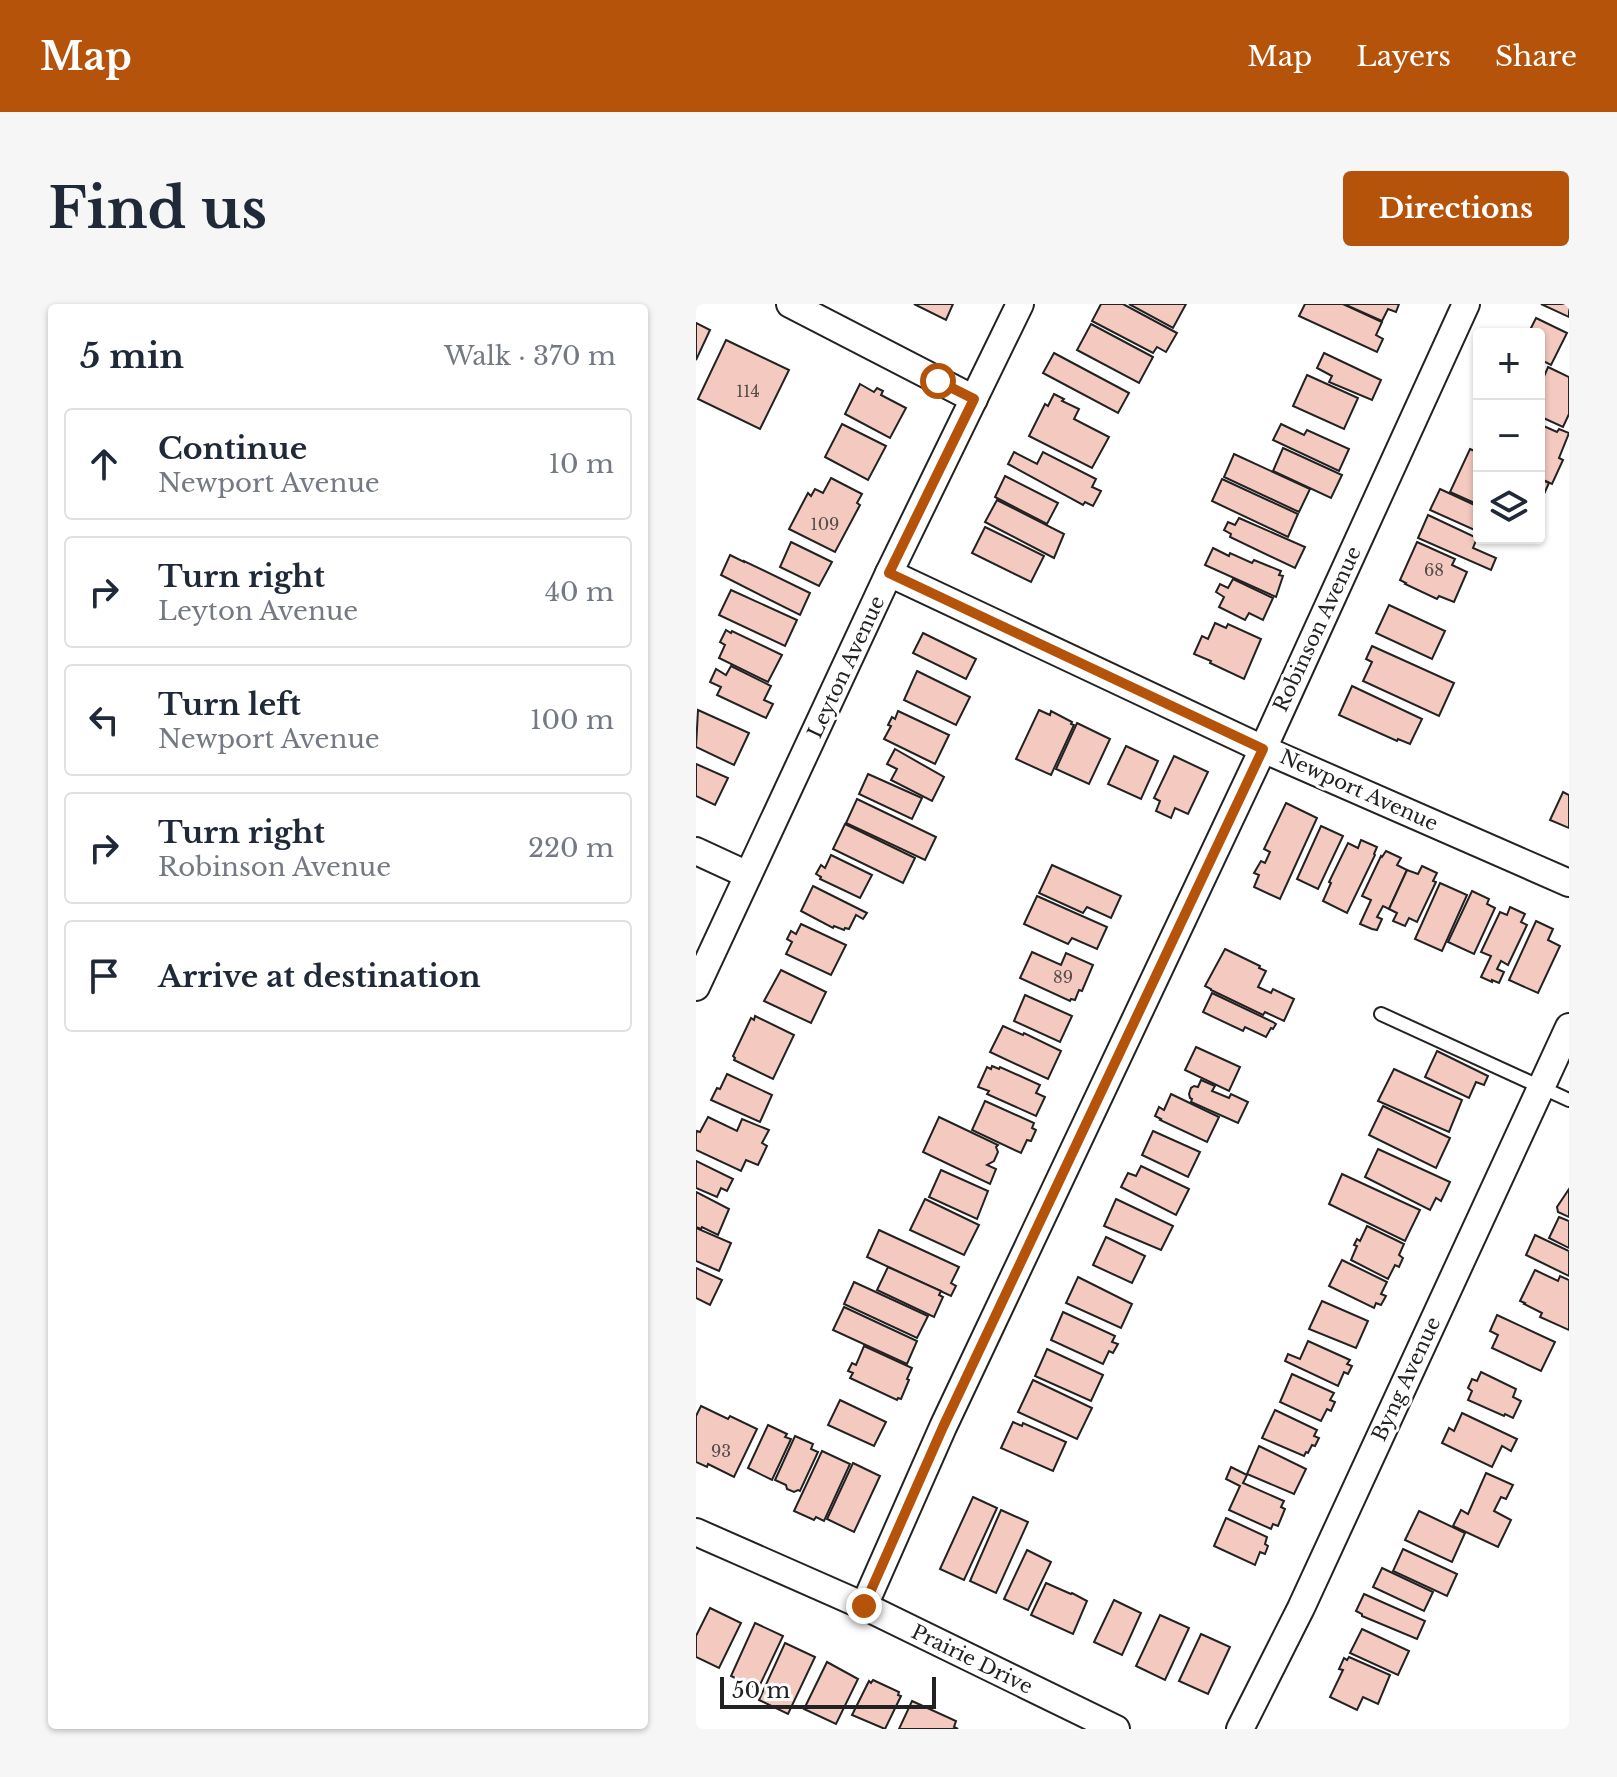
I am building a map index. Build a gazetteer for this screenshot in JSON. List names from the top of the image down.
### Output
{
  "streets": {
    "street": [
      "Robinson Avenue",
      "Leyton Avenue",
      "Newport Avenue",
      "Byng Avenue",
      "Prairie Drive"
    ]
  },
  "crossings": [
    ["Robinson Avenue", "Newport Avenue"],
    ["Robinson Avenue", "Prairie Drive"],
    ["Leyton Avenue", "Newport Avenue"]
  ],
  "house_numbers": [
    "114",
    "109",
    "68",
    "89",
    "93"
  ],
  "scale_bar": "50 m",
  "page": {
    "header": "Map",
    "nav": ["Map", "Layers", "Share"],
    "buttons": "Directions",
    "title": "Find us",
    "heading": ["5 min", "Walk · 370 m"],
    "map_buttons": ["+", "−"],
    "list": [
      ["Continue", "Newport Avenue", "10 m"],
      ["Turn right", "Leyton Avenue", "40 m"],
      ["Turn left", "Newport Avenue", "100 m"],
      ["Turn right", "Robinson Avenue", "220 m"],
      "Arrive at destination"
    ],
    "scale": "50 m"
  }
}
